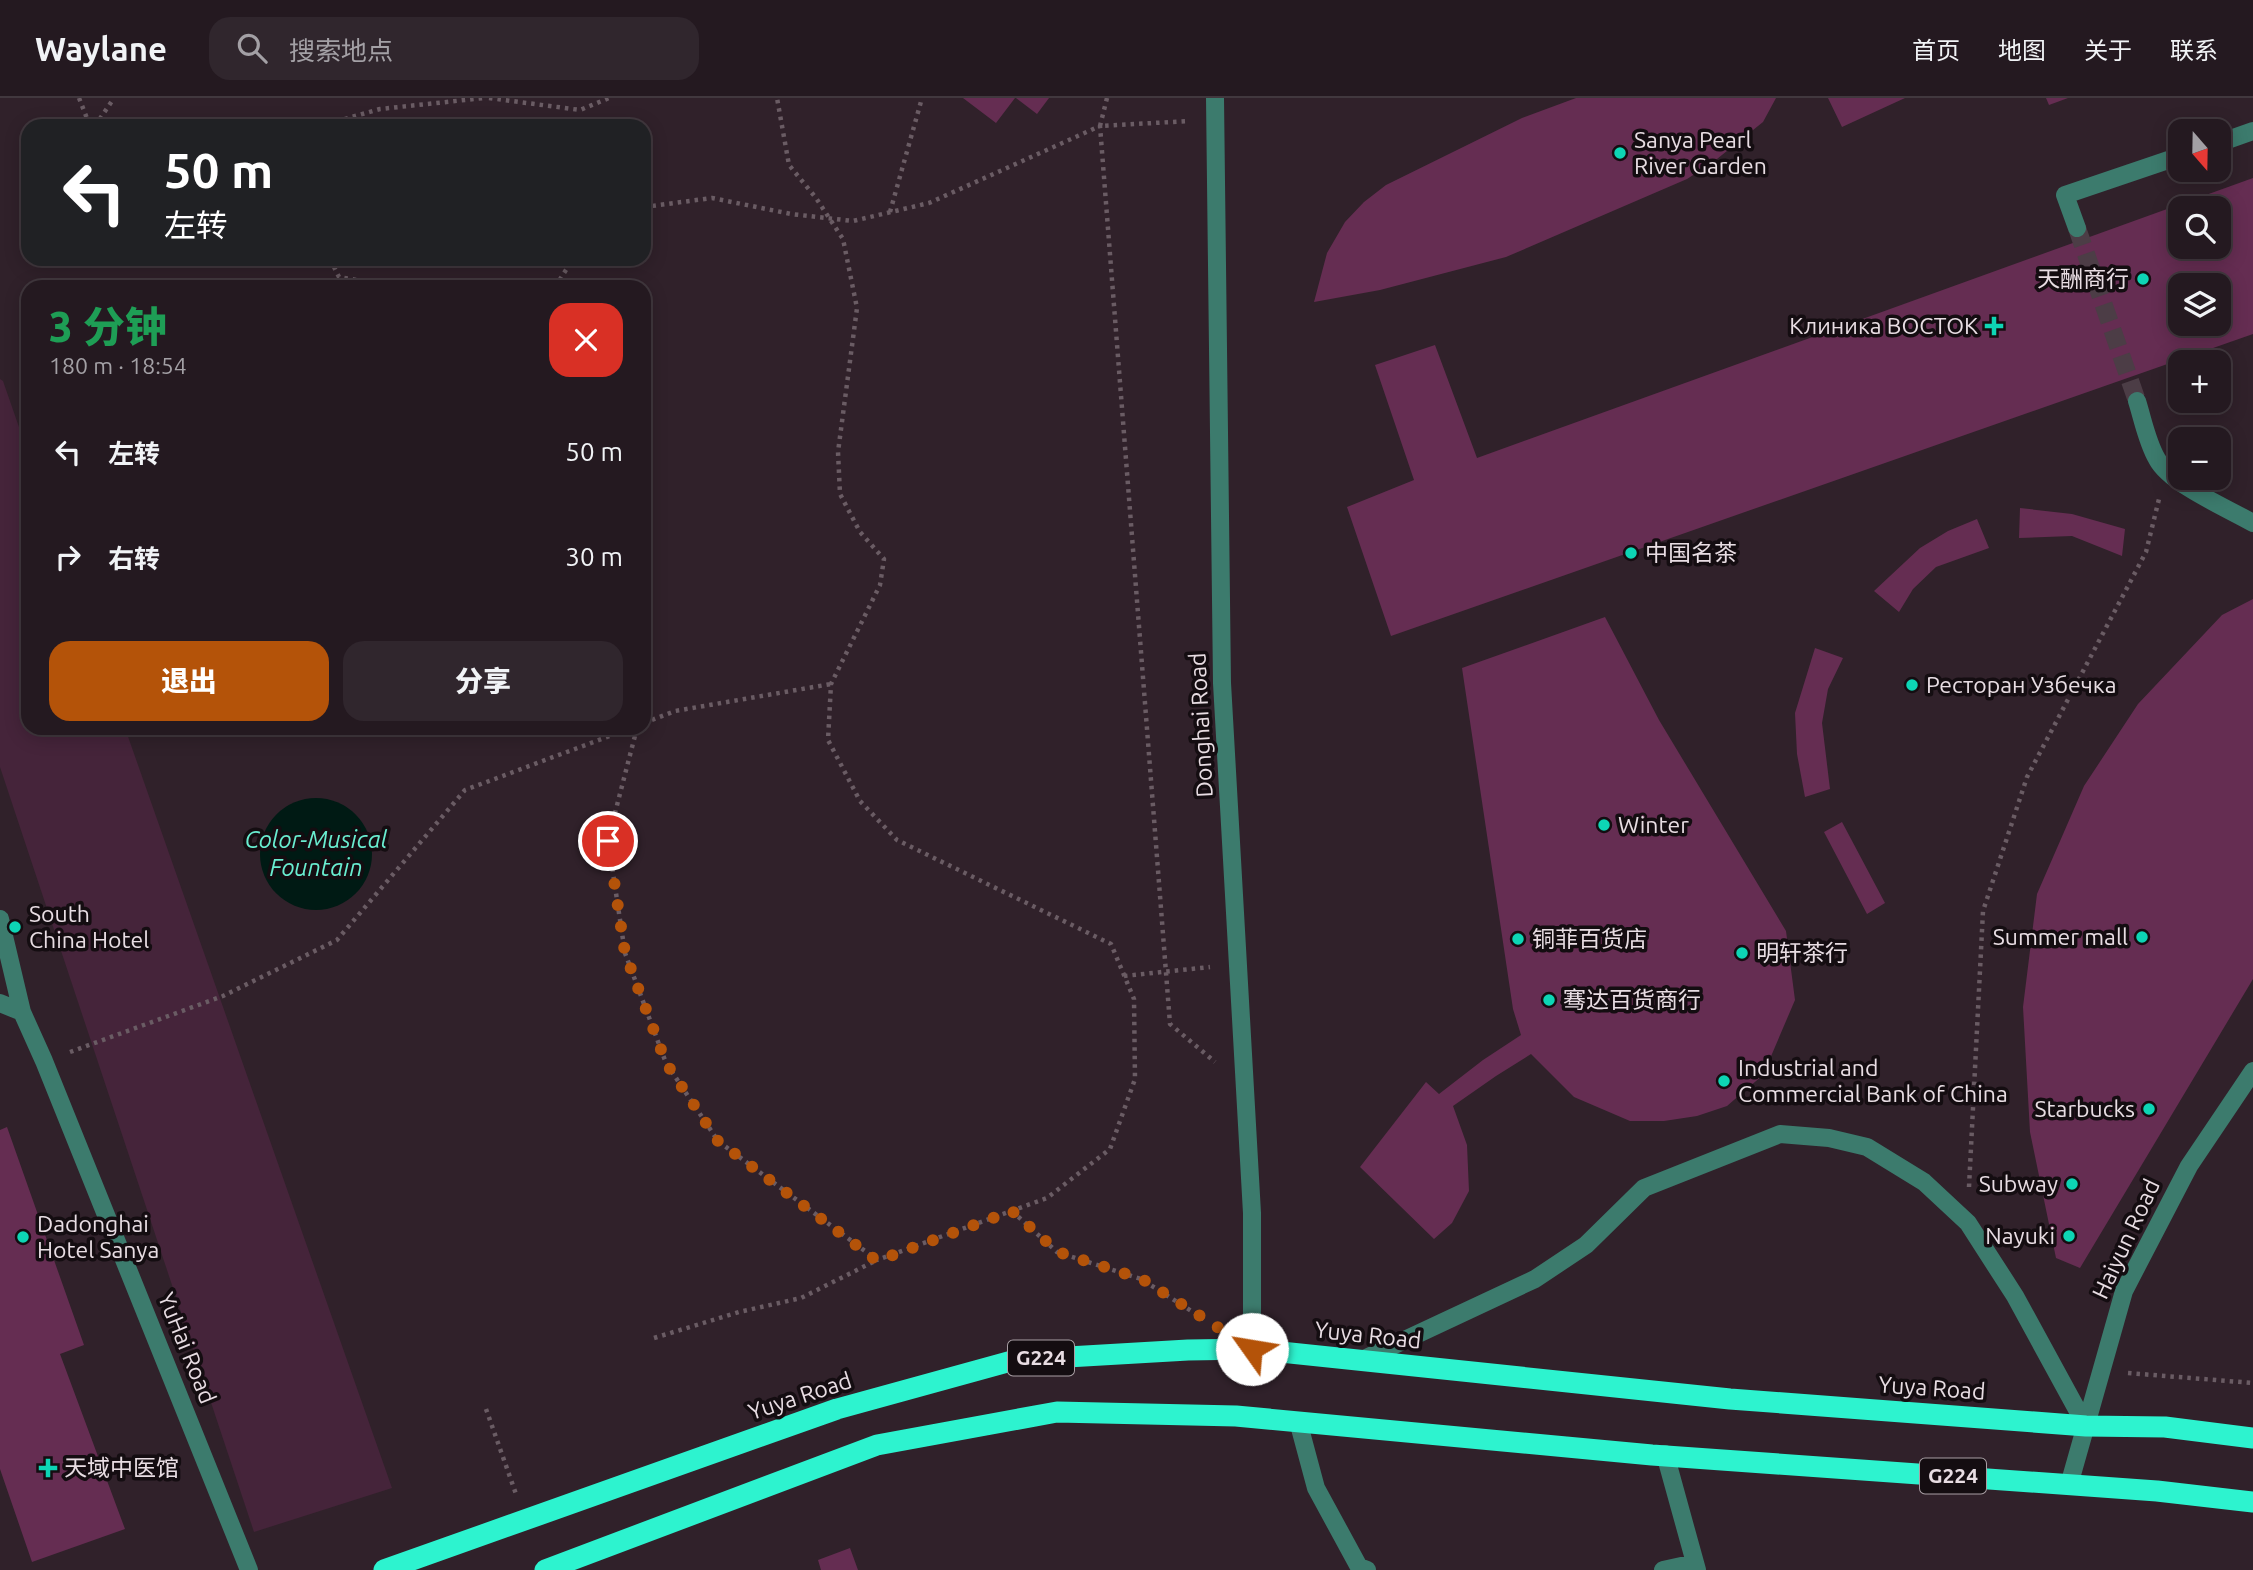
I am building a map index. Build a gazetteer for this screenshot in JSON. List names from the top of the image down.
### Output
{
  "streets": {
    "highway": ["Yuya Road", "G224"],
    "street": ["Donghai Road", "Haiyun Road", "YuHai Road"]
  },
  "crossings": [
    ["Donghai Road", "Yuya Road"],
    ["Haiyun Road", "Yuya Road"],
    ["Haiyun Road", "G224"]
  ],
  "water": ["Color-Musical Fountain"],
  "places": {
    "other": [
      "Sanya Pearl River Garden",
      "天酬商行",
      "中国名茶",
      "Ресторан Узбечка",
      "Winter",
      "South China Hotel",
      "Summer mall",
      "铜菲百货店",
      "明轩茶行",
      "骞达百货商行",
      "Industrial and Commercial Bank of China",
      "Starbucks",
      "Subway",
      "Nayuki",
      "Dadonghai Hotel Sanya"
    ],
    "health": ["Клиника ВОСТОК", "天域中医馆"]
  },
  "north": "bottom",
  "page": {
    "header": "Waylane",
    "search": "搜索地点",
    "nav": [
      "首页",
      "地图",
      "关于",
      "联系"
    ],
    "map_buttons": ["+", "−"],
    "turn": ["50 m", "左转"],
    "heading": ["3 分钟", "180 m · 18:54"],
    "list": [
      {
        "name": "左转",
        "value": "50 m"
      },
      {
        "name": "右转",
        "value": "30 m"
      }
    ],
    "buttons": ["退出", "分享"]
  }
}
